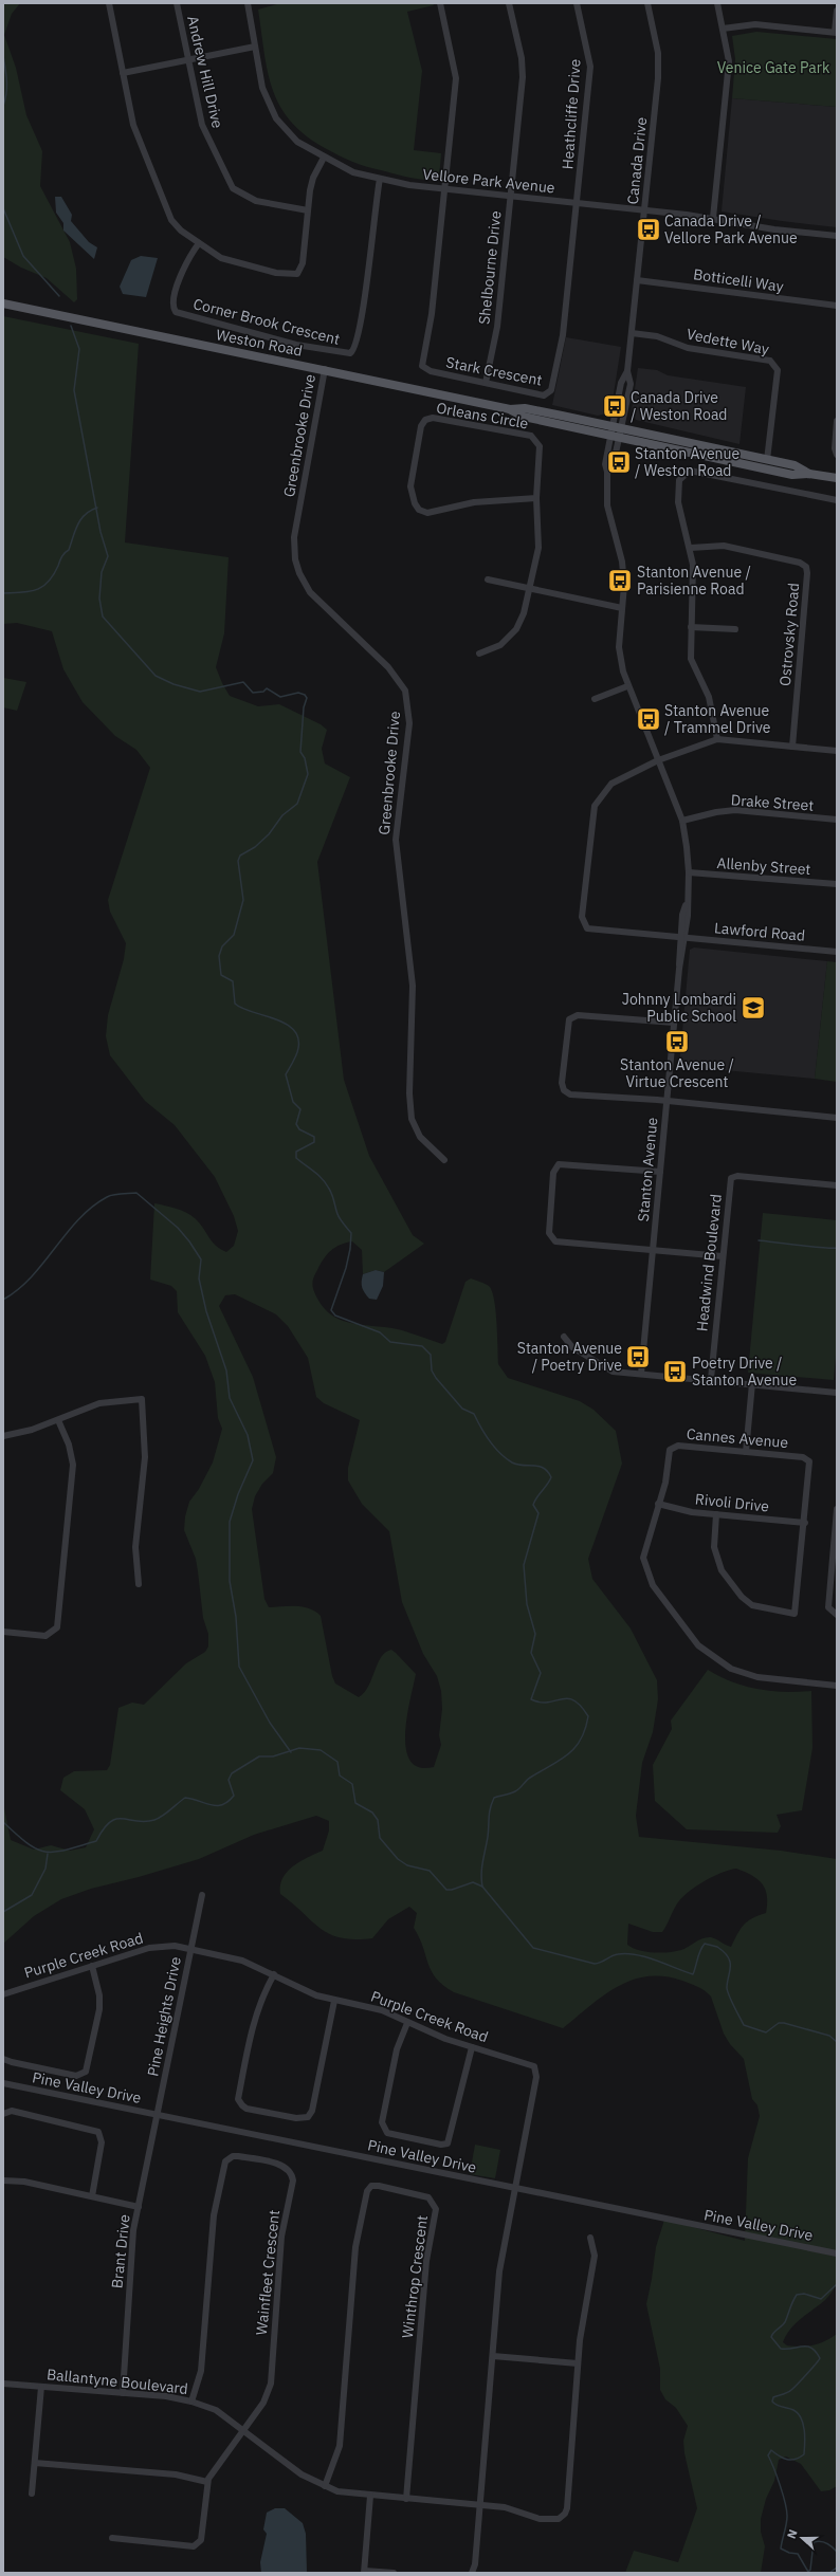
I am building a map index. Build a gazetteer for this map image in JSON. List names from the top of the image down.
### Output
{
  "streets": {
    "main road": ["Weston Road"],
    "street": [
      "Andrew Hill Drive",
      "Heathcliffe Drive",
      "Canada Drive",
      "Vellore Park Avenue",
      "Shelbourne Drive",
      "Botticelli Way",
      "Corner Brook Crescent",
      "Vedette Way",
      "Stark Crescent",
      "Orleans Circle",
      "Greenbrooke Drive",
      "Ostrovsky Road",
      "Drake Street",
      "Allenby Street",
      "Lawford Road",
      "Stanton Avenue",
      "Headwind Boulevard",
      "Cannes Avenue",
      "Rivoli Drive",
      "Purple Creek Road",
      "Pine Heights Drive",
      "Pine Valley Drive",
      "Brant Drive",
      "Wainfleet Crescent",
      "Winthrop Crescent",
      "Ballantyne Boulevard"
    ]
  },
  "crossings": [
    ["Heathcliffe Drive", "Vellore Park Avenue"],
    ["Heathcliffe Drive", "Stark Crescent"],
    ["Canada Drive", "Vellore Park Avenue"],
    ["Canada Drive", "Botticelli Way"],
    ["Canada Drive", "Vedette Way"],
    ["Canada Drive", "Weston Road"],
    ["Canada Drive", "Stanton Avenue"],
    ["Vellore Park Avenue", "Shelbourne Drive"],
    ["Vellore Park Avenue", "Corner Brook Crescent"],
    ["Vellore Park Avenue", "Stark Crescent"],
    ["Shelbourne Drive", "Stark Crescent"],
    ["Vedette Way", "Weston Road"],
    ["Weston Road", "Greenbrooke Drive"],
    ["Weston Road", "Stanton Avenue"],
    ["Drake Street", "Stanton Avenue"],
    ["Allenby Street", "Stanton Avenue"],
    ["Lawford Road", "Stanton Avenue"],
    ["Cannes Avenue", "Rivoli Drive"],
    ["Purple Creek Road", "Pine Heights Drive"],
    ["Purple Creek Road", "Pine Valley Drive"],
    ["Pine Heights Drive", "Pine Valley Drive"],
    ["Pine Heights Drive", "Brant Drive"],
    ["Pine Valley Drive", "Brant Drive"],
    ["Brant Drive", "Ballantyne Boulevard"],
    ["Wainfleet Crescent", "Ballantyne Boulevard"],
    ["Winthrop Crescent", "Ballantyne Boulevard"]
  ],
  "parks": ["Venice Gate Park"],
  "places": {
    "bus stop": [
      "Canada Drive / Vellore Park Avenue",
      "Canada Drive / Weston Road",
      "Stanton Avenue / Weston Road",
      "Stanton Avenue / Parisienne Road",
      "Stanton Avenue / Trammel Drive",
      "Stanton Avenue / Virtue Crescent",
      "Stanton Avenue / Poetry Drive",
      "Poetry Drive / Stanton Avenue"
    ],
    "school or university": ["Johnny Lombardi Public School"]
  },
  "north": "left"
}
